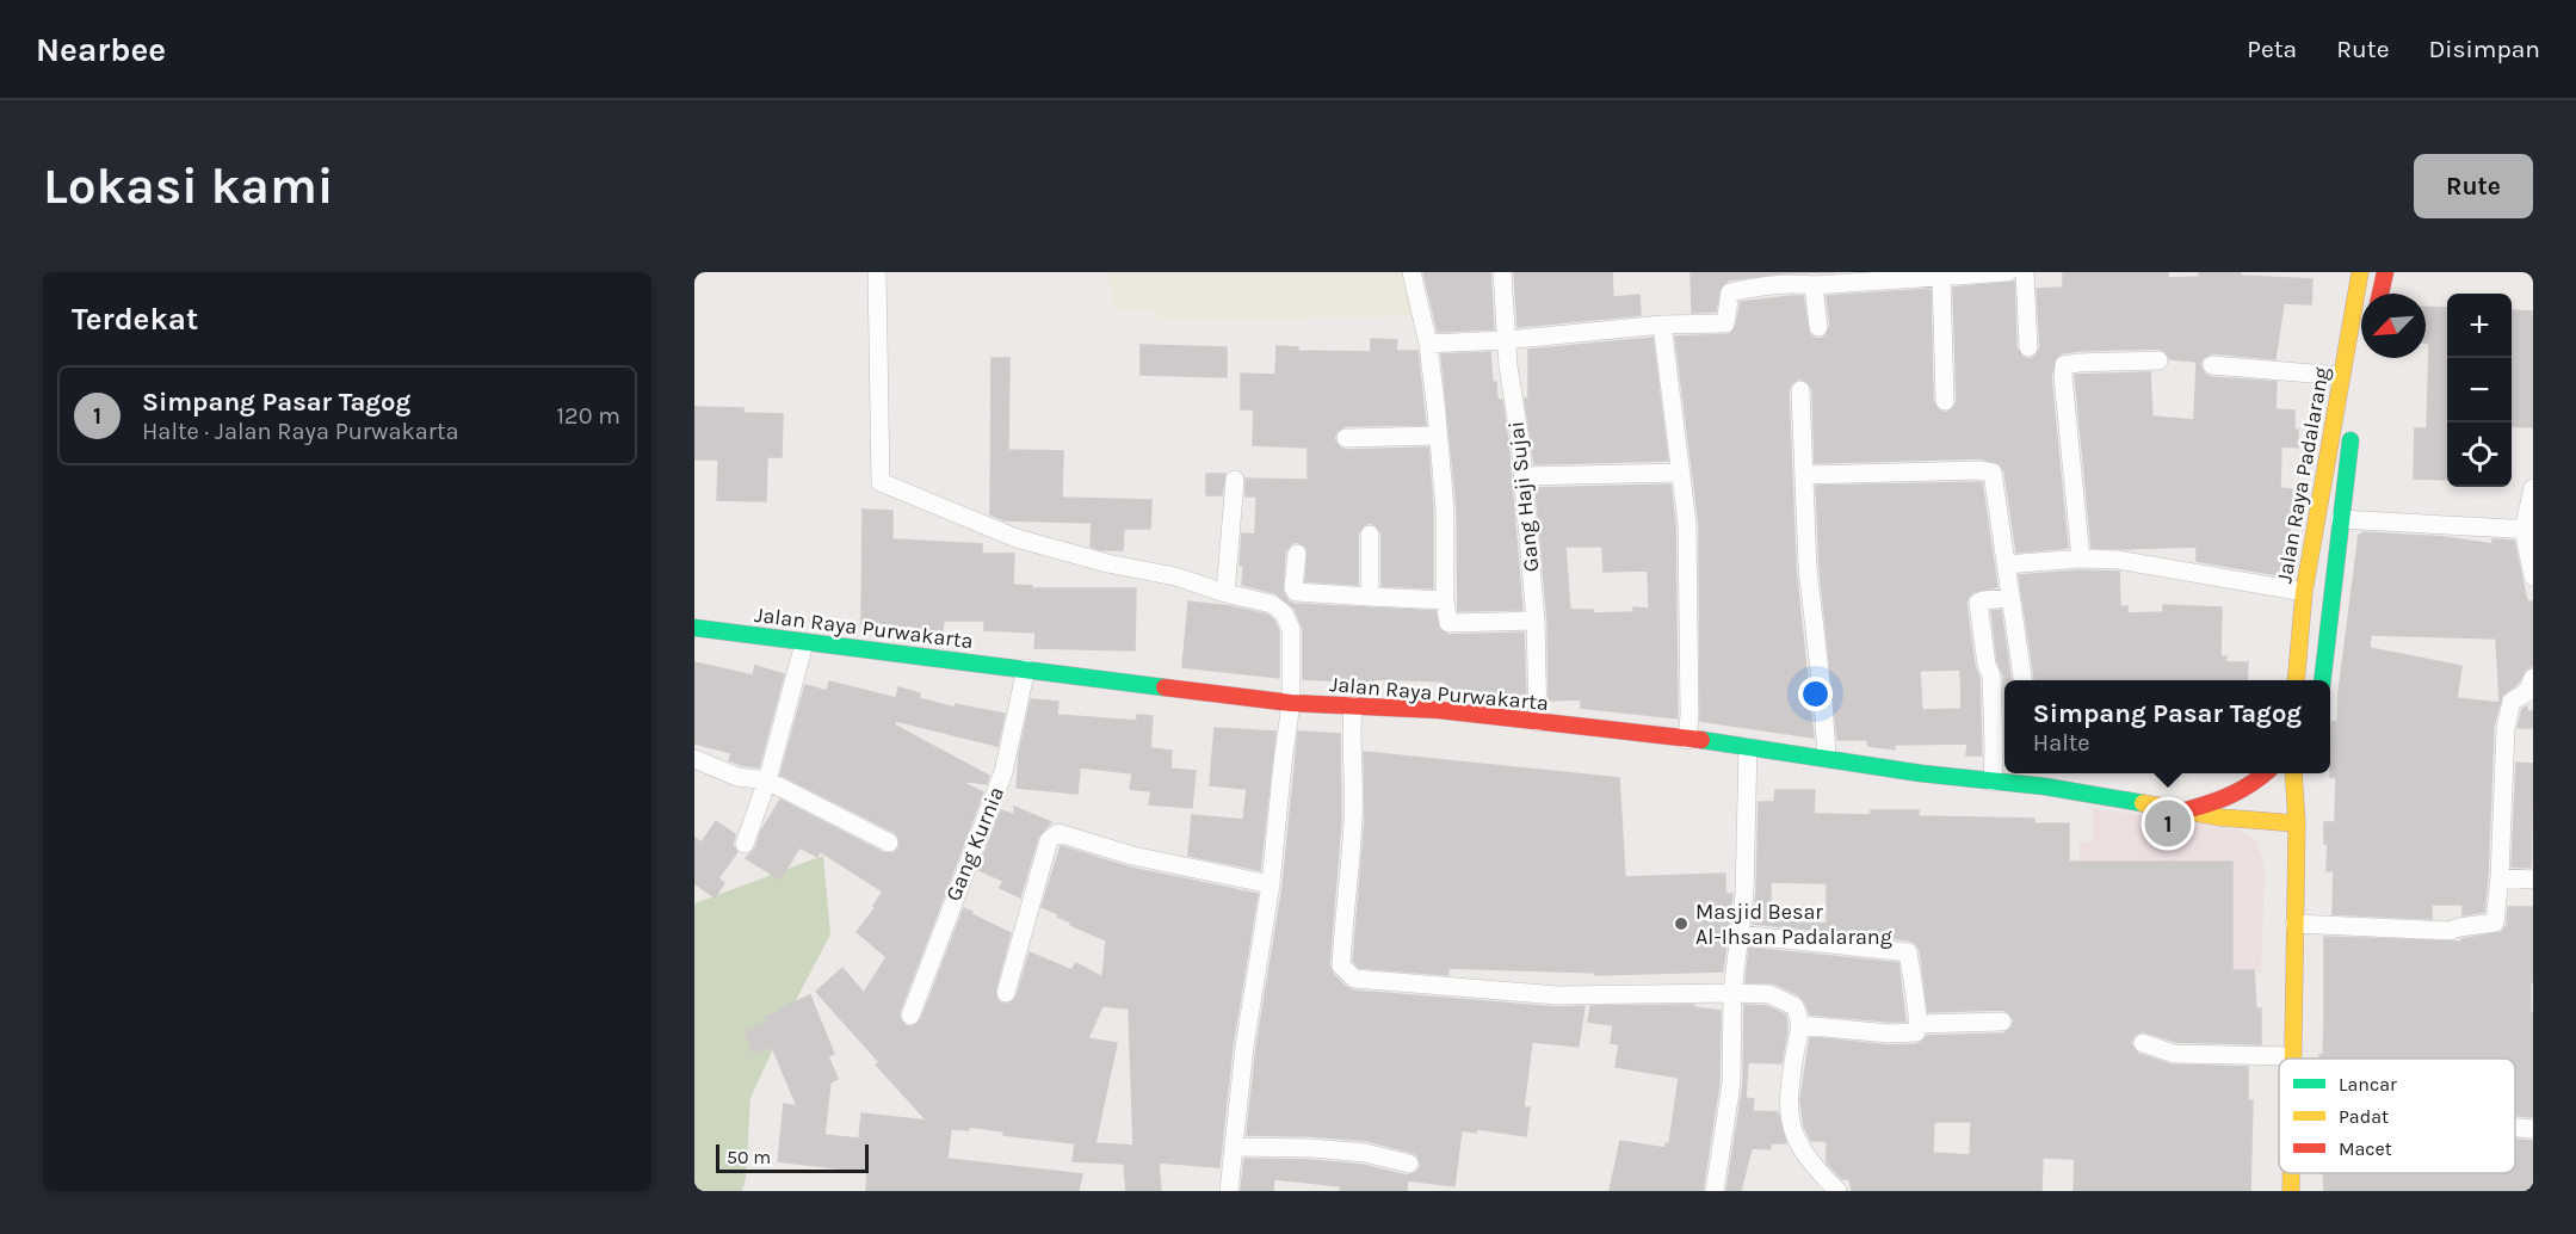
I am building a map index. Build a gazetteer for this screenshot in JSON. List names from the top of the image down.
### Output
{
  "streets": {
    "highway": ["Jalan Raya Padalarang", "Jalan Raya Purwakarta"],
    "street": ["Gang Haji Sujai", "Gang Kurnia"]
  },
  "crossings": [
    ["Gang Haji Sujai", "Jalan Raya Purwakarta"],
    ["Jalan Raya Purwakarta", "Gang Kurnia"]
  ],
  "places": ["Masjid Besar Al-Ihsan Padalarang"],
  "legend": ["Lancar", "Padat", "Macet"],
  "scale_bar": "50 m",
  "north": "bottom left",
  "page": {
    "header": "Nearbee",
    "nav": ["Peta", "Rute", "Disimpan"],
    "buttons": "Rute",
    "title": "Lokasi kami",
    "heading": "Terdekat",
    "map_buttons": ["+", "−"],
    "list": [
      {
        "mark": "1",
        "name": "Simpang Pasar Tagog",
        "note": "Halte · Jalan Raya Purwakarta",
        "value": "120 m"
      }
    ],
    "popup": ["Simpang Pasar Tagog", "Halte"],
    "pins": "1",
    "scale": "50 m"
  }
}
